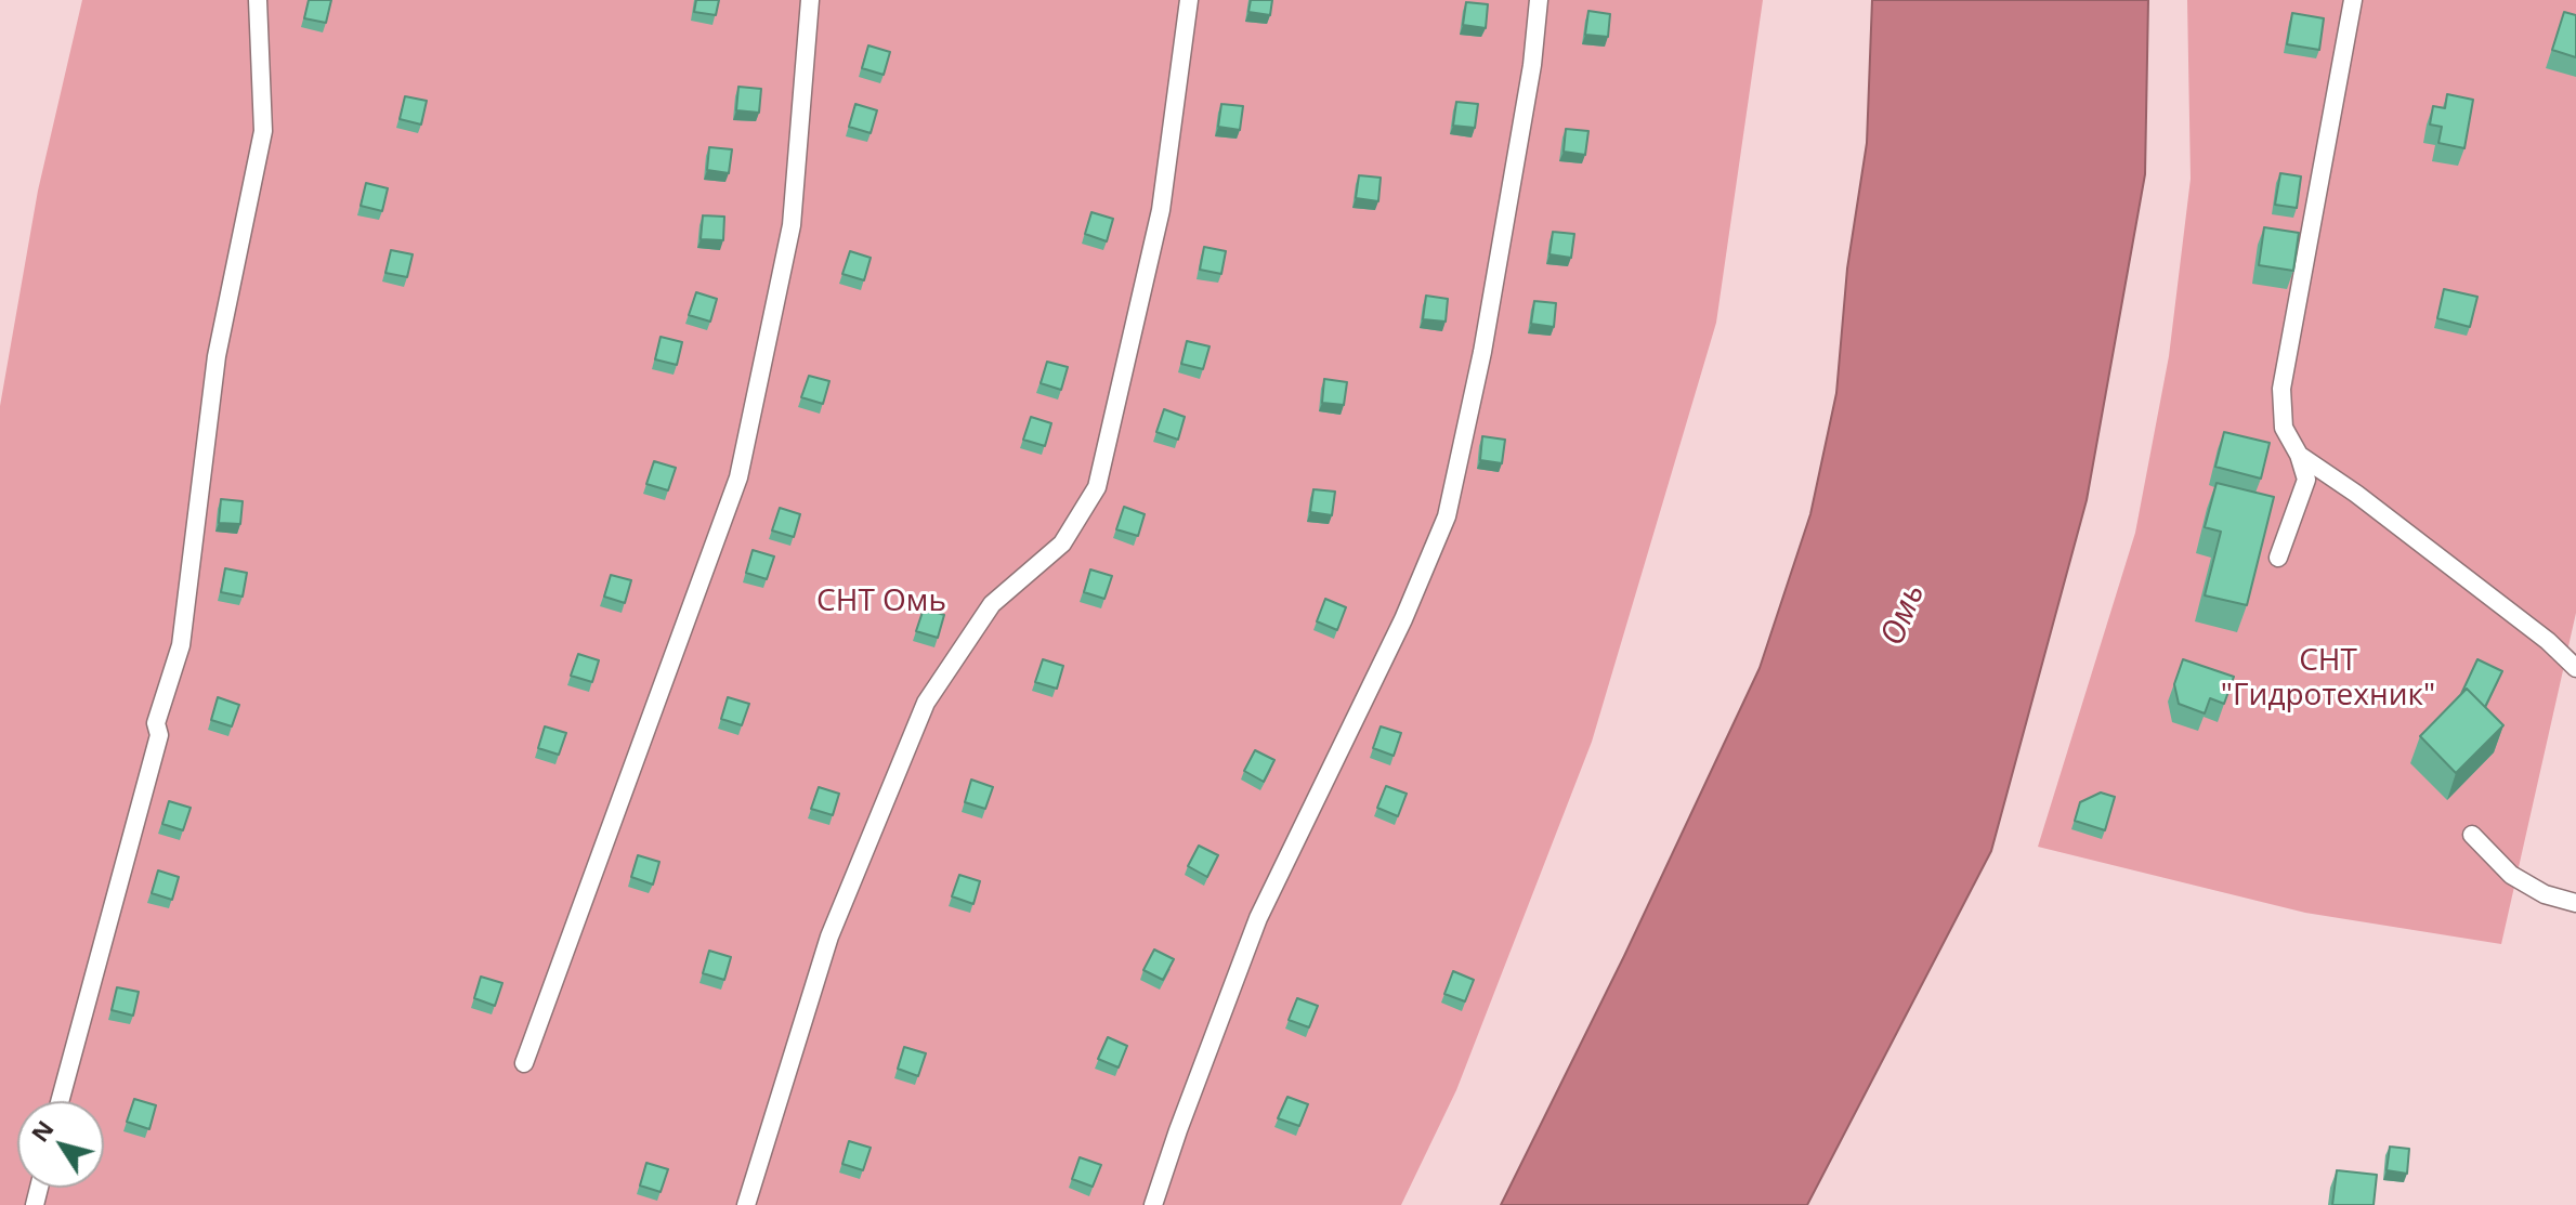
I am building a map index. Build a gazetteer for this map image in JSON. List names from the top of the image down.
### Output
{
  "water": ["Омь"],
  "parks": ["СНТ Омь", "СНТ \"Гидротехник\""],
  "north": "top left"
}
